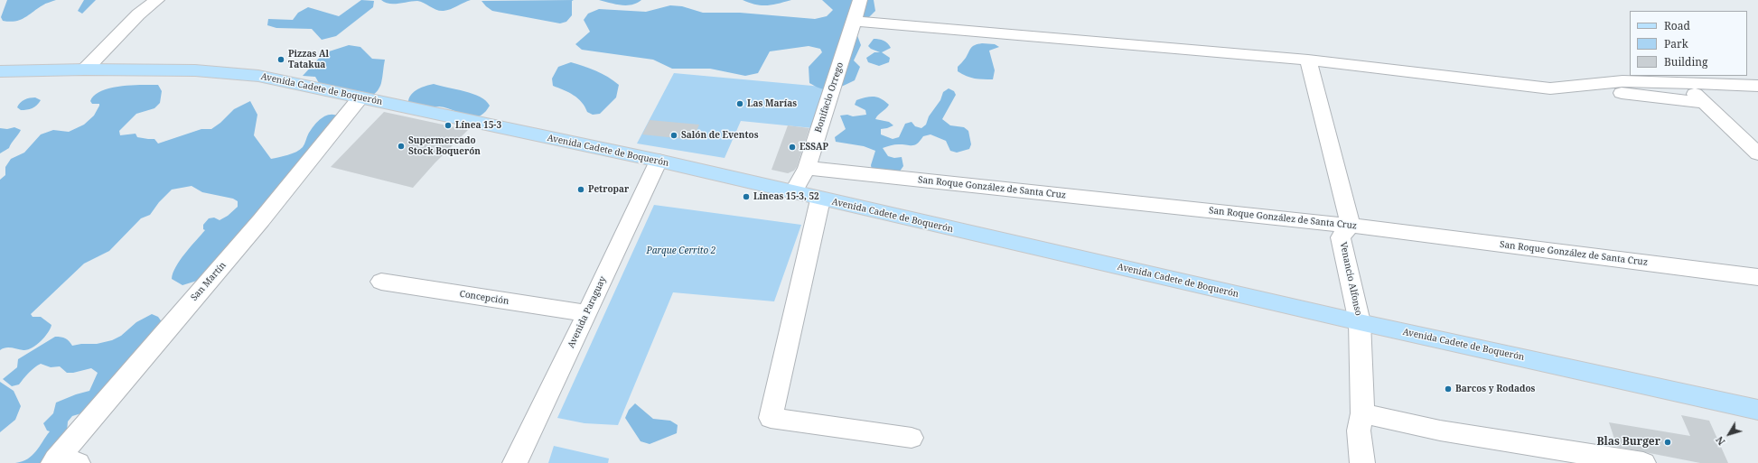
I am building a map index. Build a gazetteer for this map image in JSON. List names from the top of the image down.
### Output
{
  "streets": {
    "main road": ["Avenida Cadete de Boquerón"],
    "street": [
      "Bonifacio Orrego",
      "San Roque González de Santa Cruz",
      "Venancio Alfonso",
      "San Martín",
      "Concepción",
      "Avenida Paraguay"
    ]
  },
  "crossings": [
    ["Avenida Cadete de Boquerón", "Bonifacio Orrego"],
    ["Avenida Cadete de Boquerón", "Venancio Alfonso"],
    ["Avenida Cadete de Boquerón", "San Martín"],
    ["Avenida Cadete de Boquerón", "Avenida Paraguay"],
    ["Bonifacio Orrego", "San Roque González de Santa Cruz"],
    ["San Roque González de Santa Cruz", "Venancio Alfonso"],
    ["Concepción", "Avenida Paraguay"]
  ],
  "parks": ["Parque Cerrito 2"],
  "places": [
    "Pizzas Al Tatakua",
    "Las Marías",
    "Línea 15-3",
    "Salón de Eventos",
    "Supermercado Stock Boquerón",
    "ESSAP",
    "Petropar",
    "Líneas 15-3, 52",
    "Barcos y Rodados",
    "Blas Burger"
  ],
  "legend": ["Road", "Park", "Building"],
  "north": "bottom left"
}
